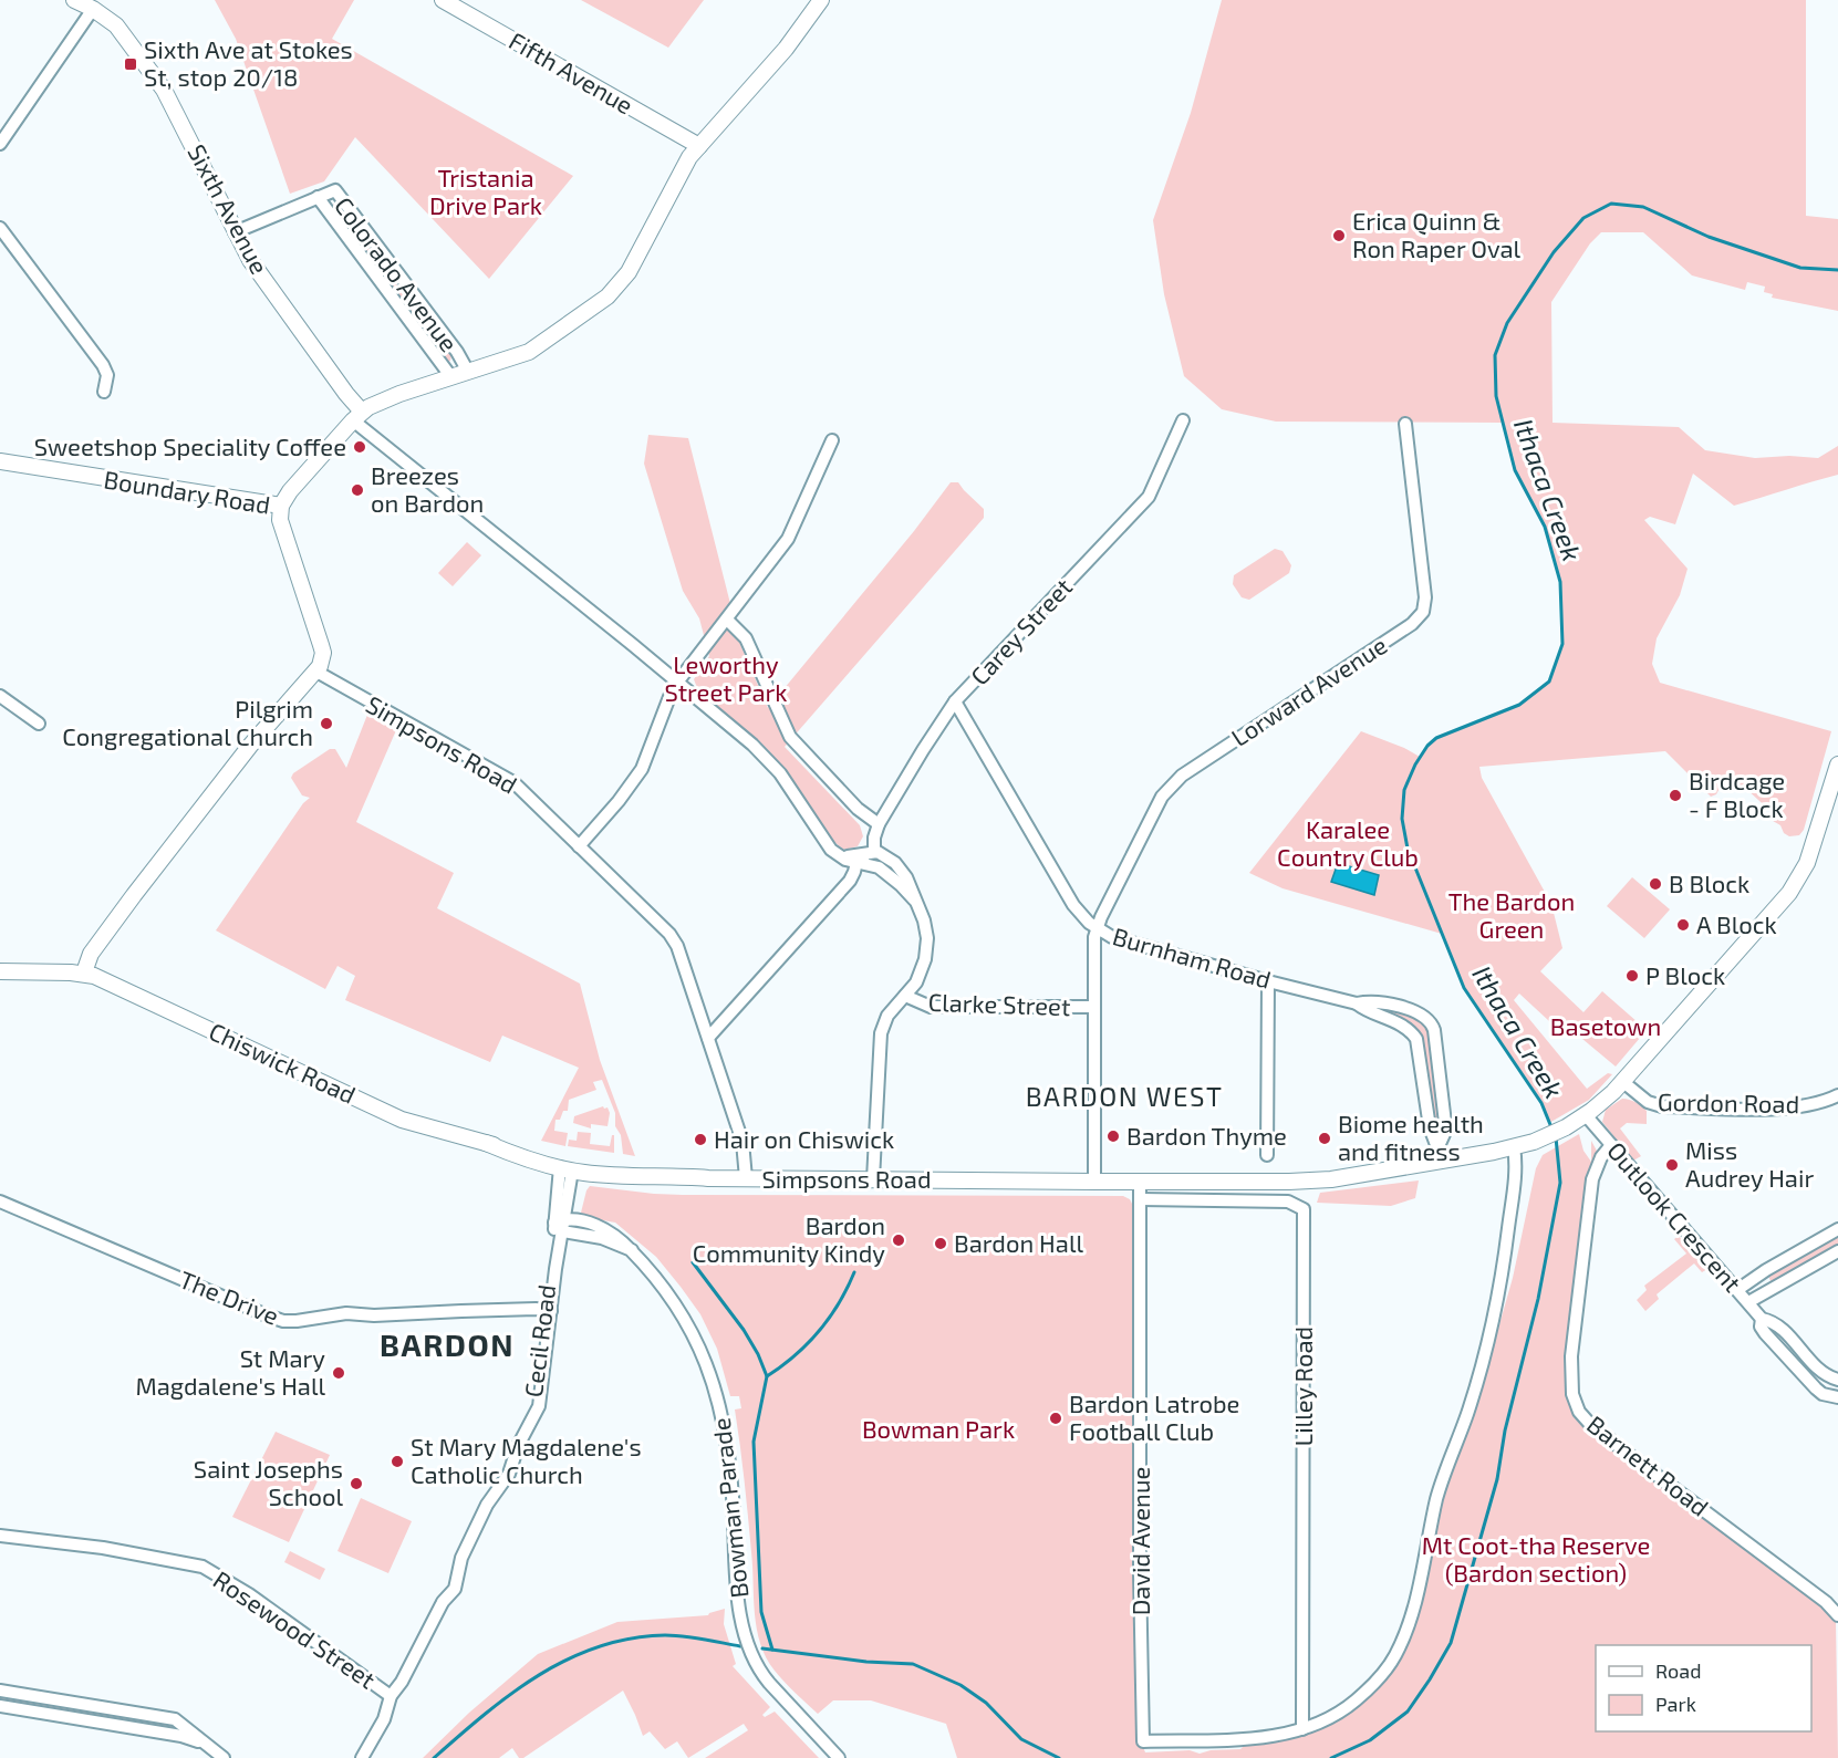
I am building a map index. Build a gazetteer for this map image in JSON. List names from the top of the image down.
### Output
{
  "streets": {
    "main road": [
      "Fifth Avenue",
      "Sixth Avenue",
      "Boundary Road",
      "Simpsons Road",
      "Chiswick Road"
    ],
    "street": [
      "Colorado Avenue",
      "Carey Street",
      "Lorward Avenue",
      "Burnham Road",
      "Clarke Street",
      "Gordon Road",
      "Outlook Crescent",
      "The Drive",
      "Cecil Road",
      "Lilley Road",
      "Barnett Road",
      "Bowman Parade",
      "David Avenue",
      "Rosewood Street"
    ]
  },
  "crossings": [
    ["Sixth Avenue", "Colorado Avenue"],
    ["Boundary Road", "Simpsons Road"],
    ["Carey Street", "Burnham Road"],
    ["Lorward Avenue", "Burnham Road"],
    ["Simpsons Road", "Burnham Road"],
    ["Simpsons Road", "Chiswick Road"],
    ["Simpsons Road", "Gordon Road"],
    ["Simpsons Road", "Outlook Crescent"],
    ["Simpsons Road", "David Avenue"],
    ["Chiswick Road", "Cecil Road"],
    ["Outlook Crescent", "Barnett Road"],
    ["The Drive", "Cecil Road"],
    ["Cecil Road", "Bowman Parade"],
    ["Cecil Road", "Rosewood Street"],
    ["Lilley Road", "David Avenue"]
  ],
  "districts": ["BARDON WEST", "BARDON"],
  "water": ["Ithaca Creek"],
  "parks": [
    "Tristania Drive Park",
    "Leworthy Street Park",
    "Karalee Country Club",
    "The Bardon Green",
    "Basetown",
    "Bowman Park",
    "Mt Coot-tha Reserve (Bardon section)"
  ],
  "places": {
    "transit": ["Sixth Ave at Stokes St, stop 20/18"],
    "other": [
      "Erica Quinn & Ron Raper Oval",
      "Sweetshop Speciality Coffee",
      "Breezes on Bardon",
      "Pilgrim Congregational Church",
      "Birdcage - F Block",
      "B Block",
      "A Block",
      "P Block",
      "Bardon Thyme",
      "Biome health and fitness",
      "Hair on Chiswick",
      "Miss Audrey Hair",
      "Bardon Community Kindy",
      "Bardon Hall",
      "St Mary Magdalene's Hall",
      "Bardon Latrobe Football Club",
      "St Mary Magdalene's Catholic Church",
      "Saint Josephs School"
    ]
  },
  "legend": ["Road", "Park"]
}
